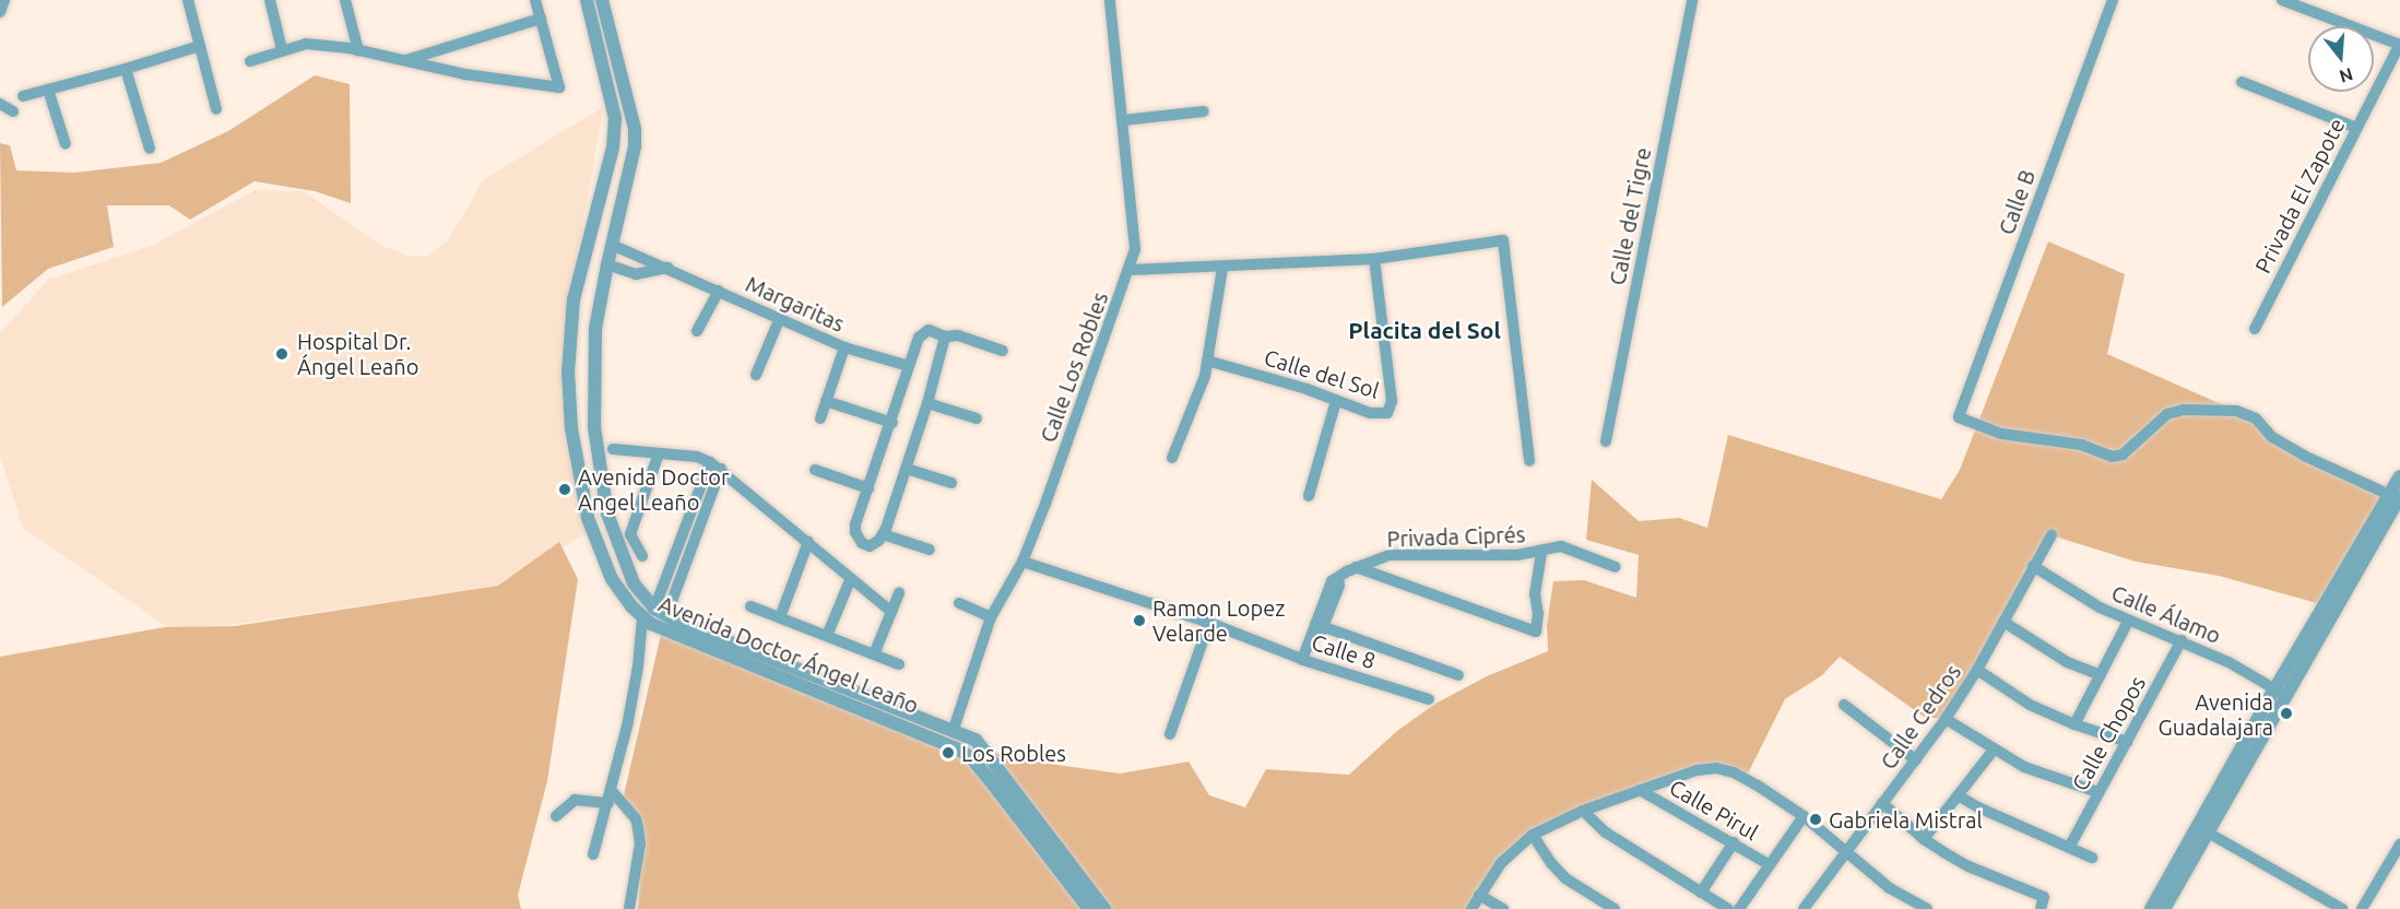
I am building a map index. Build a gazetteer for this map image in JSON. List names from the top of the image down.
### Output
{
  "streets": {
    "street": [
      "Privada El Zapote",
      "Calle B",
      "Calle del Tigre",
      "Margaritas",
      "Calle Los Robles",
      "Calle del Sol",
      "Privada Ciprés",
      "Calle Álamo",
      "Calle 8",
      "Avenida Doctor Ángel Leaño",
      "Calle Cedros",
      "Calle Chopos",
      "Calle Pirul"
    ]
  },
  "crossings": [
    ["Margaritas", "Avenida Doctor Ángel Leaño"],
    ["Calle Los Robles", "Calle 8"],
    ["Calle Los Robles", "Avenida Doctor Ángel Leaño"],
    ["Privada Ciprés", "Calle 8"],
    ["Calle Álamo", "Calle Cedros"],
    ["Calle Álamo", "Calle Chopos"]
  ],
  "districts": ["Placita del Sol"],
  "places": [
    "Hospital Dr. Ángel Leaño",
    "Avenida Doctor Angel Leaño",
    "Ramon Lopez Velarde",
    "Avenida Guadalajara",
    "Los Robles",
    "Gabriela Mistral"
  ],
  "north": "bottom"
}
